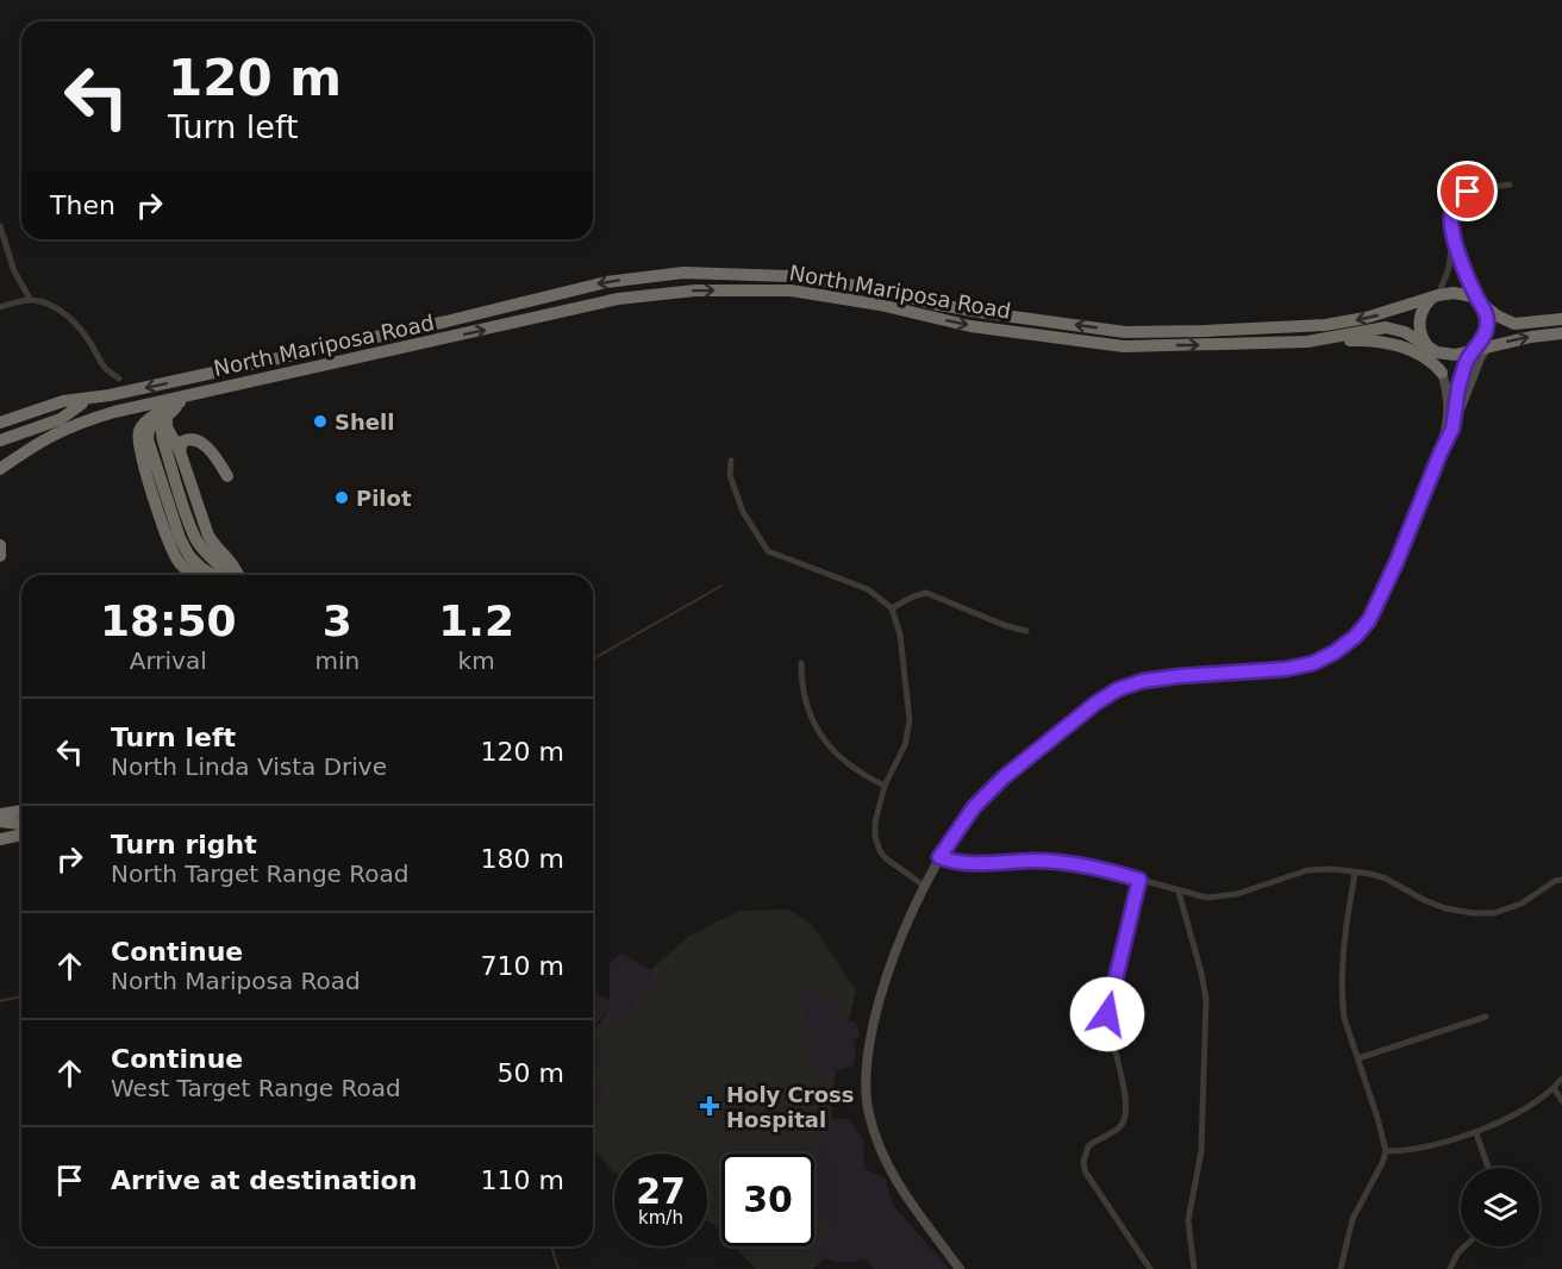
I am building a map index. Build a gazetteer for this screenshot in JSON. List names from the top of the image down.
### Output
{
  "streets": {
    "highway": ["North Mariposa Road"]
  },
  "places": {
    "other": ["Shell", "Pilot"],
    "health": ["Holy Cross Hospital"]
  },
  "page": {
    "turn": ["120 m", "Turn left"],
    "then": "Then",
    "eta": [
      "18:50",
      "Arrival",
      "3",
      "min",
      "1.2",
      "km"
    ],
    "list": [
      {
        "name": "Turn left",
        "note": "North Linda Vista Drive",
        "value": "120 m"
      },
      {
        "name": "Turn right",
        "note": "North Target Range Road",
        "value": "180 m"
      },
      {
        "name": "Continue",
        "note": "North Mariposa Road",
        "value": "710 m"
      },
      {
        "name": "Continue",
        "note": "West Target Range Road",
        "value": "50 m"
      },
      {
        "name": "Arrive at destination",
        "value": "110 m"
      }
    ],
    "speed": "27 km/h",
    "limit": "30"
  }
}
